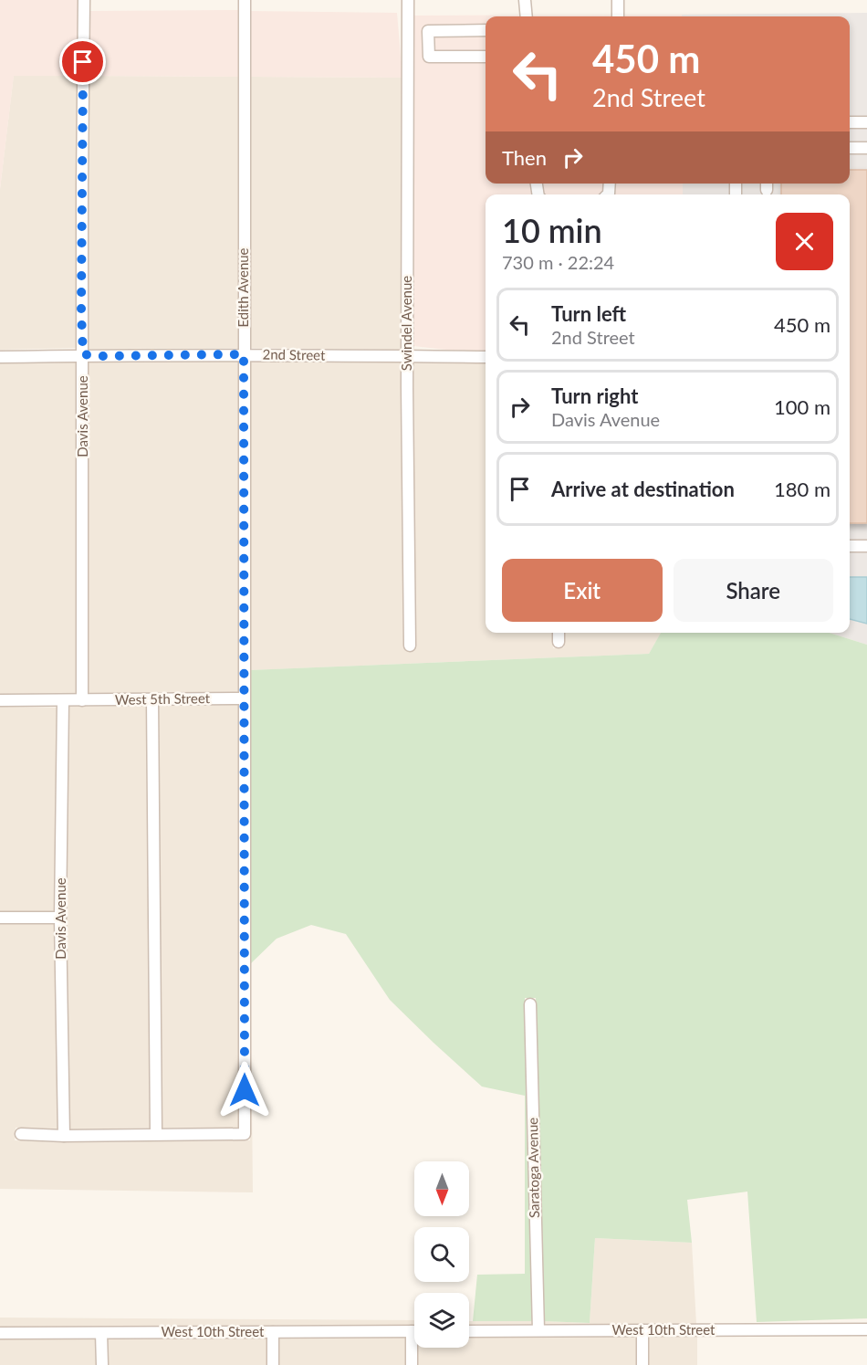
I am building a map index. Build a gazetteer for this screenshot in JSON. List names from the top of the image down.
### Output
{
  "streets": {
    "street": [
      "Edith Avenue",
      "Swindel Avenue",
      "2nd Street",
      "Davis Avenue",
      "West 5th Street",
      "Saratoga Avenue",
      "West 10th Street"
    ]
  },
  "crossings": [
    ["Edith Avenue", "2nd Street"],
    ["Edith Avenue", "West 5th Street"],
    ["Swindel Avenue", "2nd Street"],
    ["2nd Street", "Davis Avenue"],
    ["Davis Avenue", "West 5th Street"],
    ["Saratoga Avenue", "West 10th Street"]
  ],
  "north": "bottom",
  "page": {
    "turn": ["450 m", "2nd Street"],
    "then": "Then",
    "heading": ["10 min", "730 m · 22:24"],
    "list": [
      {
        "name": "Turn left",
        "note": "2nd Street",
        "value": "450 m"
      },
      {
        "name": "Turn right",
        "note": "Davis Avenue",
        "value": "100 m"
      },
      {
        "name": "Arrive at destination",
        "value": "180 m"
      }
    ],
    "buttons": ["Exit", "Share"]
  }
}
